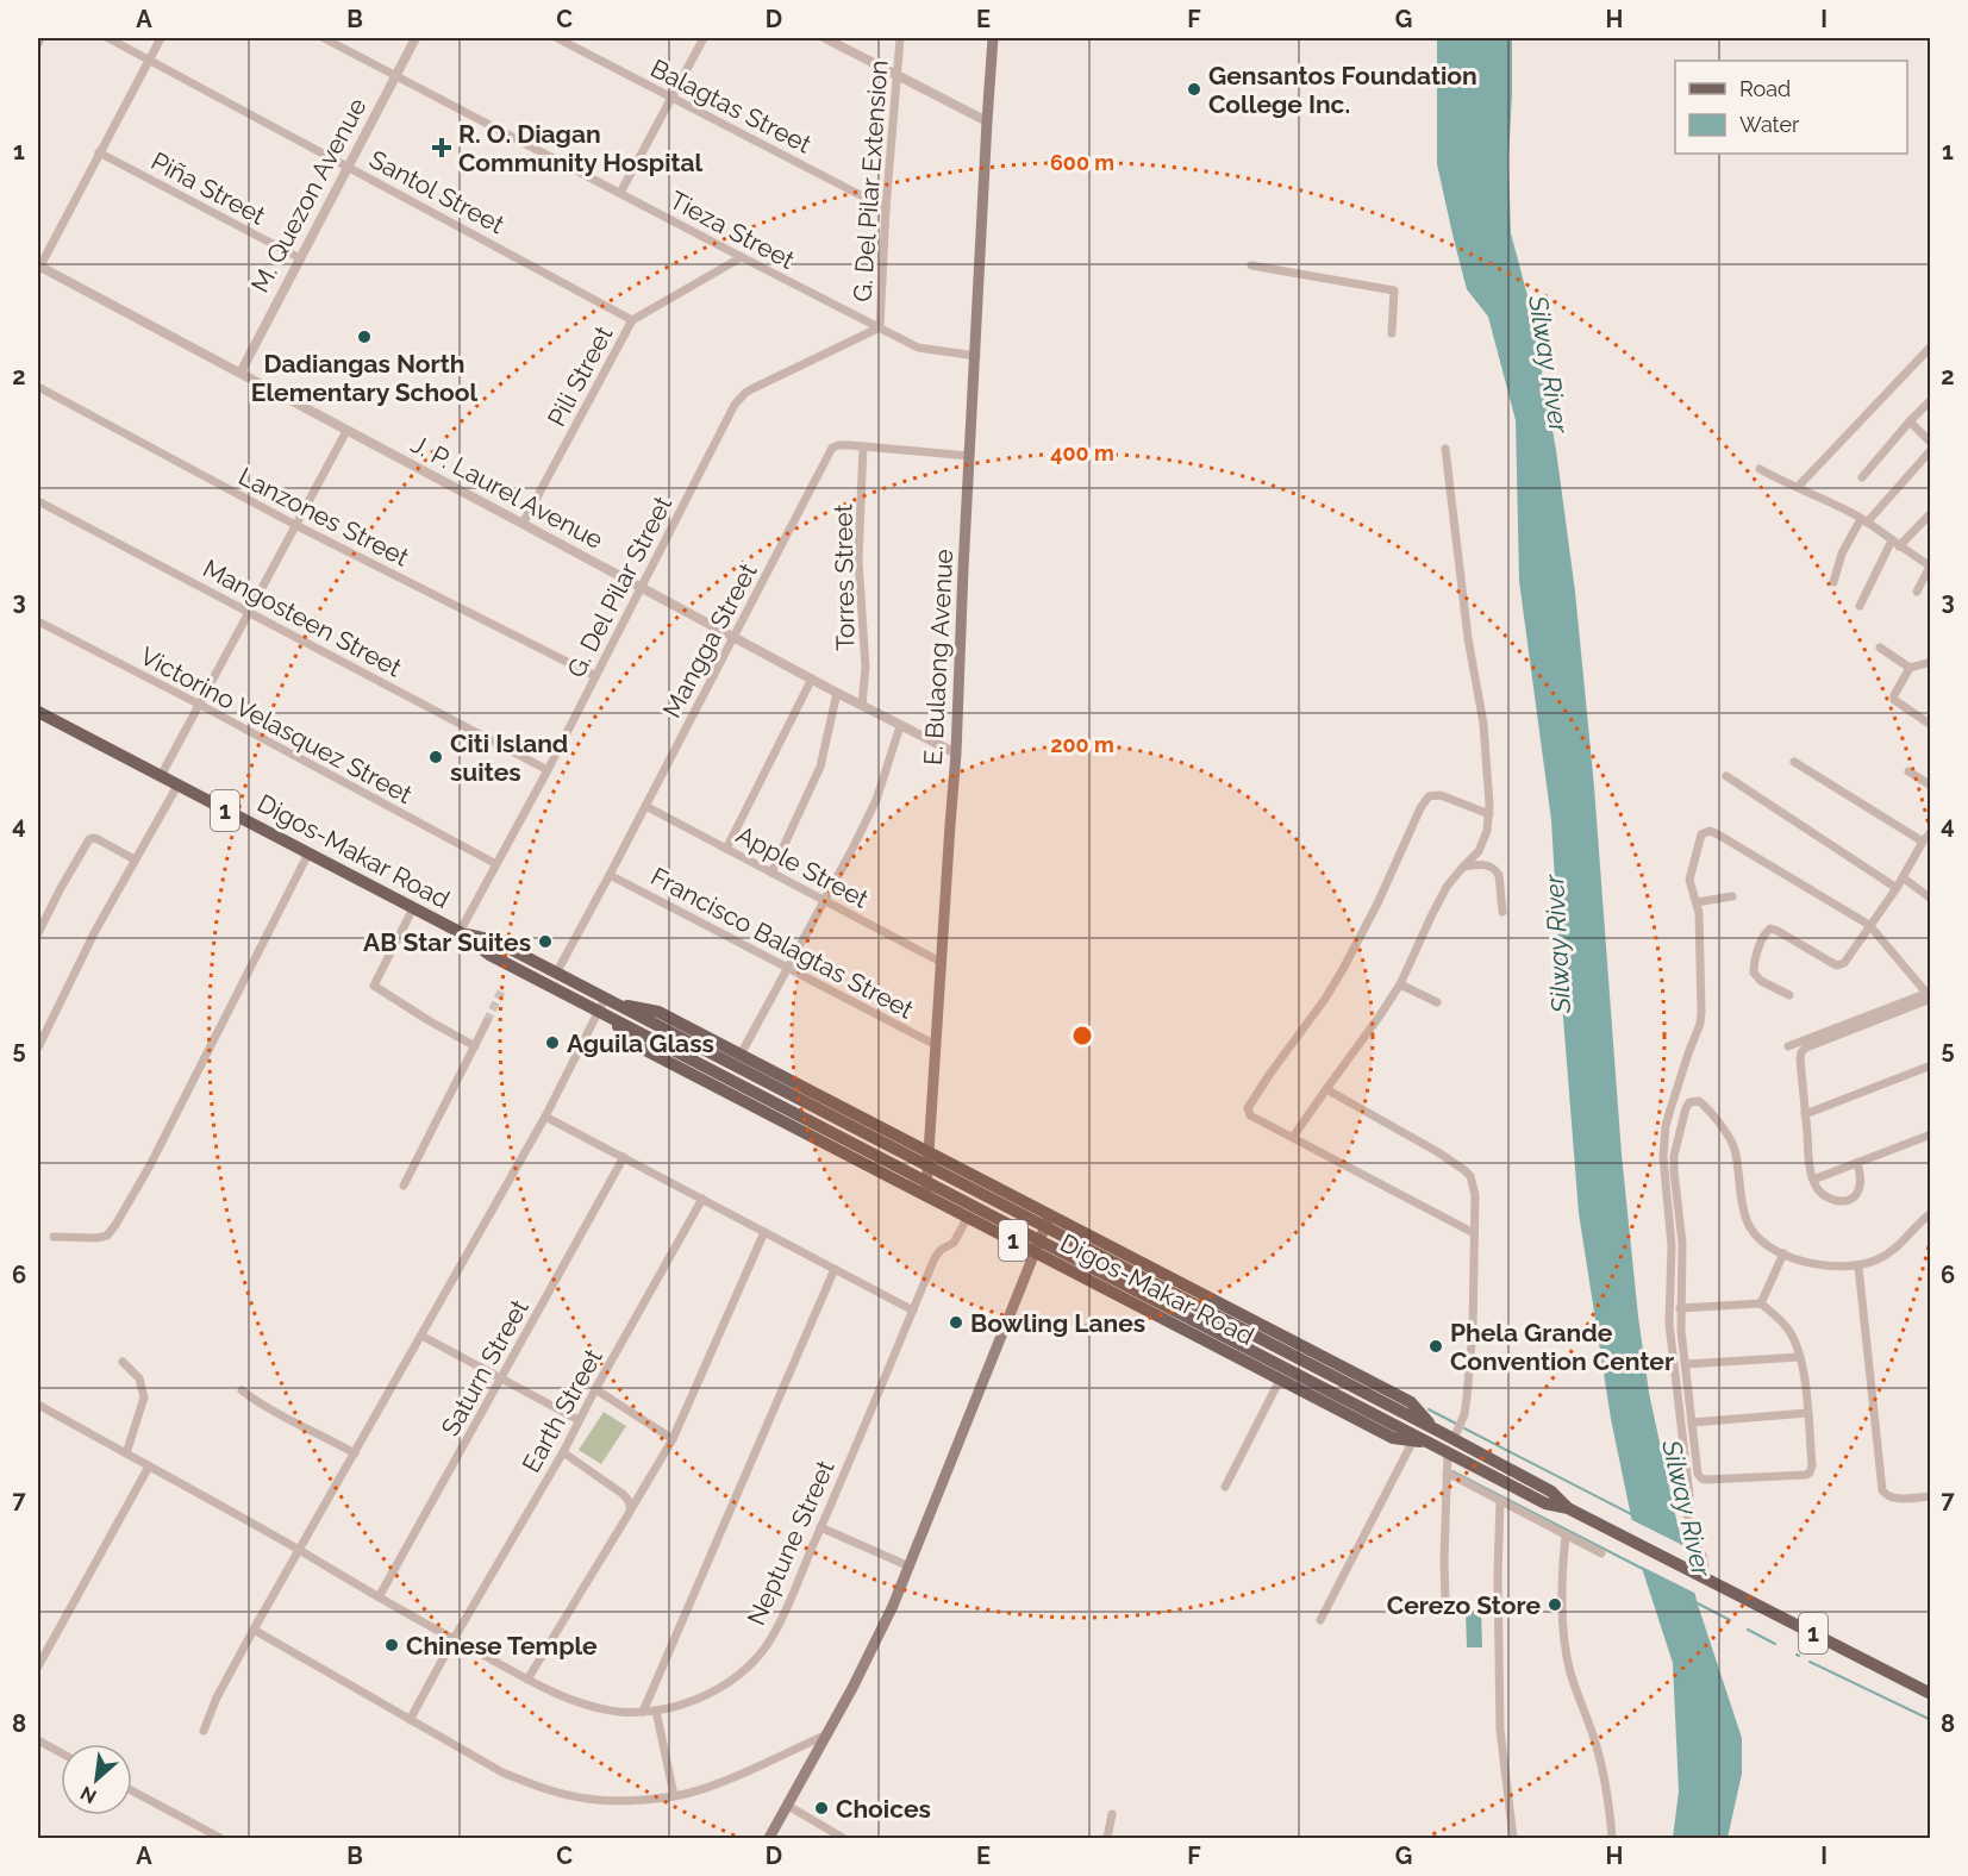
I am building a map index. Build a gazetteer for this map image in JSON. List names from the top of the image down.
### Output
{
  "streets": {
    "main road": ["E. Bulaong Avenue", "1", "Digos-Makar Road"],
    "street": [
      "Balagtas Street",
      "G. Del Pilar Extension",
      "Piña Street",
      "Santol Street",
      "M. Quezon Avenue",
      "Tieza Street",
      "Pili Street",
      "J. P. Laurel Avenue",
      "Lanzones Street",
      "Torres Street",
      "G. Del Pilar Street",
      "Mangosteen Street",
      "Mangga Street",
      "Victorino Velasquez Street",
      "Apple Street",
      "Francisco Balagtas Street",
      "Saturn Street",
      "Earth Street",
      "Neptune Street"
    ]
  },
  "crossings": [
    ["Balagtas Street", "G. Del Pilar Extension"],
    ["G. Del Pilar Extension", "Tieza Street"],
    ["G. Del Pilar Extension", "G. Del Pilar Street"],
    ["Piña Street", "M. Quezon Avenue"],
    ["Santol Street", "M. Quezon Avenue"],
    ["Santol Street", "Pili Street"],
    ["M. Quezon Avenue", "Tieza Street"],
    ["M. Quezon Avenue", "J. P. Laurel Avenue"],
    ["Tieza Street", "Pili Street"],
    ["Tieza Street", "G. Del Pilar Street"],
    ["Tieza Street", "E. Bulaong Avenue"],
    ["Pili Street", "J. P. Laurel Avenue"],
    ["J. P. Laurel Avenue", "Torres Street"],
    ["J. P. Laurel Avenue", "G. Del Pilar Street"],
    ["J. P. Laurel Avenue", "Mangga Street"],
    ["J. P. Laurel Avenue", "E. Bulaong Avenue"],
    ["Lanzones Street", "G. Del Pilar Street"],
    ["Torres Street", "Mangga Street"],
    ["G. Del Pilar Street", "Mangosteen Street"],
    ["G. Del Pilar Street", "Victorino Velasquez Street"],
    ["G. Del Pilar Street", "Digos-Makar Road"],
    ["Mangga Street", "E. Bulaong Avenue"],
    ["Mangga Street", "Digos-Makar Road"],
    ["Mangga Street", "Apple Street"],
    ["Mangga Street", "Francisco Balagtas Street"],
    ["E. Bulaong Avenue", "Digos-Makar Road"],
    ["E. Bulaong Avenue", "Apple Street"],
    ["E. Bulaong Avenue", "Francisco Balagtas Street"],
    ["Digos-Makar Road", "Neptune Street"],
    ["Saturn Street", "Neptune Street"],
    ["Earth Street", "Neptune Street"]
  ],
  "water": ["Silway River"],
  "places": {
    "other": [
      "Gensantos Foundation College Inc.",
      "Dadiangas North Elementary School",
      "Citi Island suites",
      "AB Star Suites",
      "Aguila Glass",
      "Bowling Lanes",
      "Phela Grande Convention Center",
      "Cerezo Store",
      "Chinese Temple",
      "Choices"
    ],
    "health": ["R. O. Diagan Community Hospital"]
  },
  "legend": ["Road", "Water"],
  "north": "bottom left",
  "grid": {
    "columns": [
      "A",
      "B",
      "C",
      "D",
      "E",
      "F",
      "G",
      "H",
      "I"
    ],
    "rows": [
      "1",
      "2",
      "3",
      "4",
      "5",
      "6",
      "7",
      "8"
    ]
  },
  "rings": ["600 m", "400 m", "200 m"]
}
